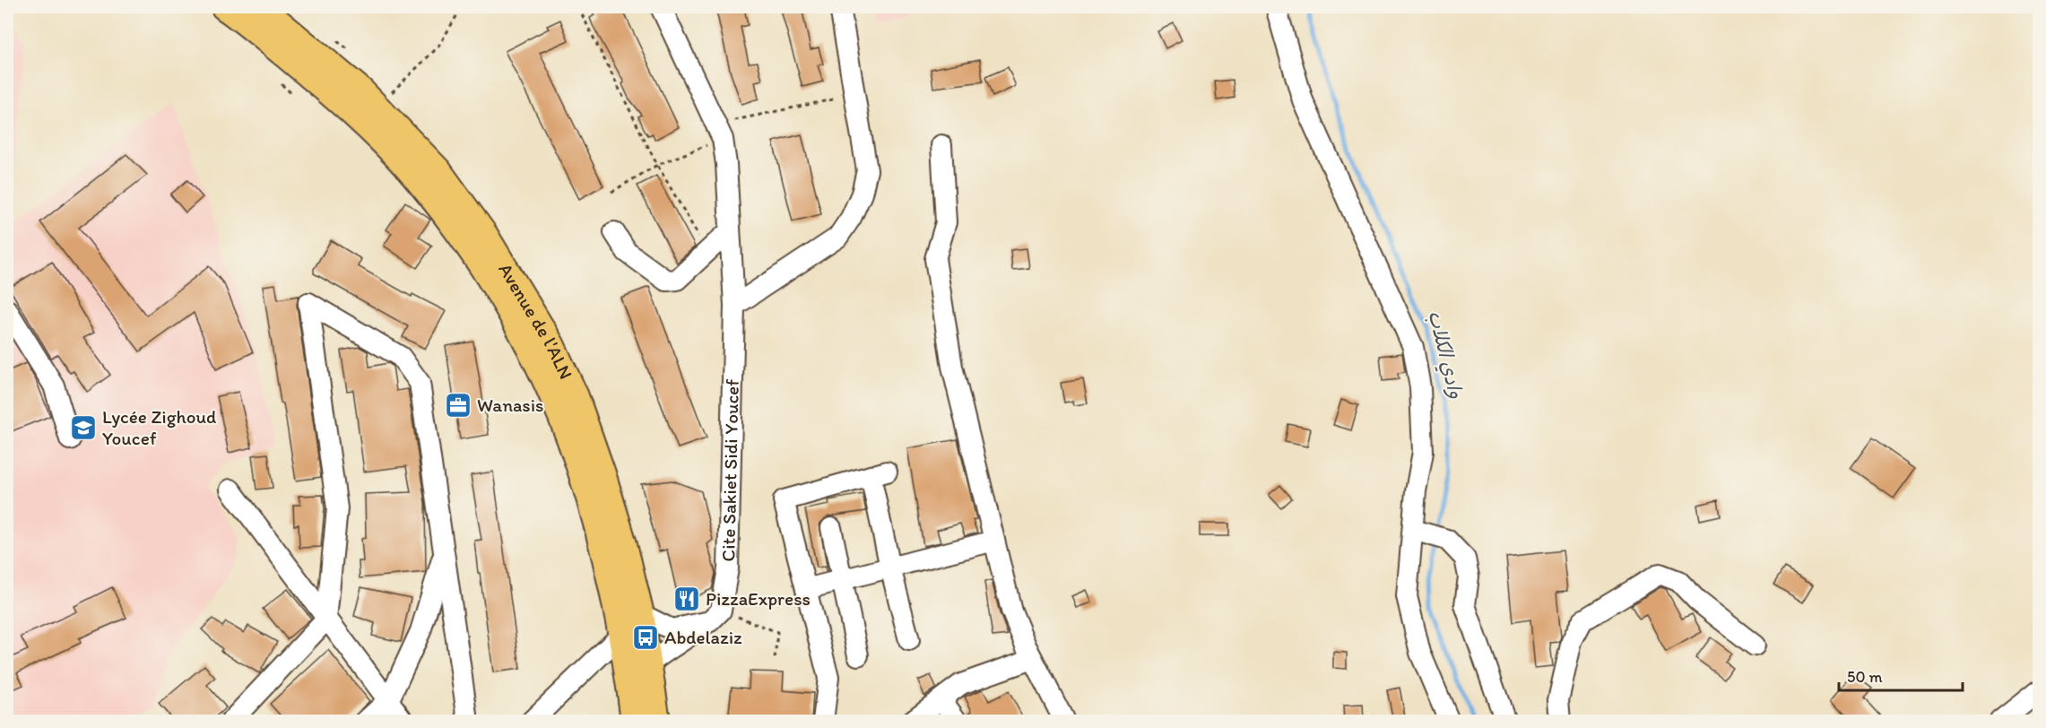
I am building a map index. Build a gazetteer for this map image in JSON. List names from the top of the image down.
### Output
{
  "streets": {
    "main road": ["Avenue de l'ALN"],
    "street": ["Cite Sakiet Sidi Youcef"]
  },
  "water": ["وادي الكلاب"],
  "places": {
    "office": ["Wanasis"],
    "school or university": ["Lycée Zighoud Youcef"],
    "restaurant": ["PizzaExpress"],
    "bus stop": ["Abdelaziz"]
  },
  "scale_bar": "50 m"
}
